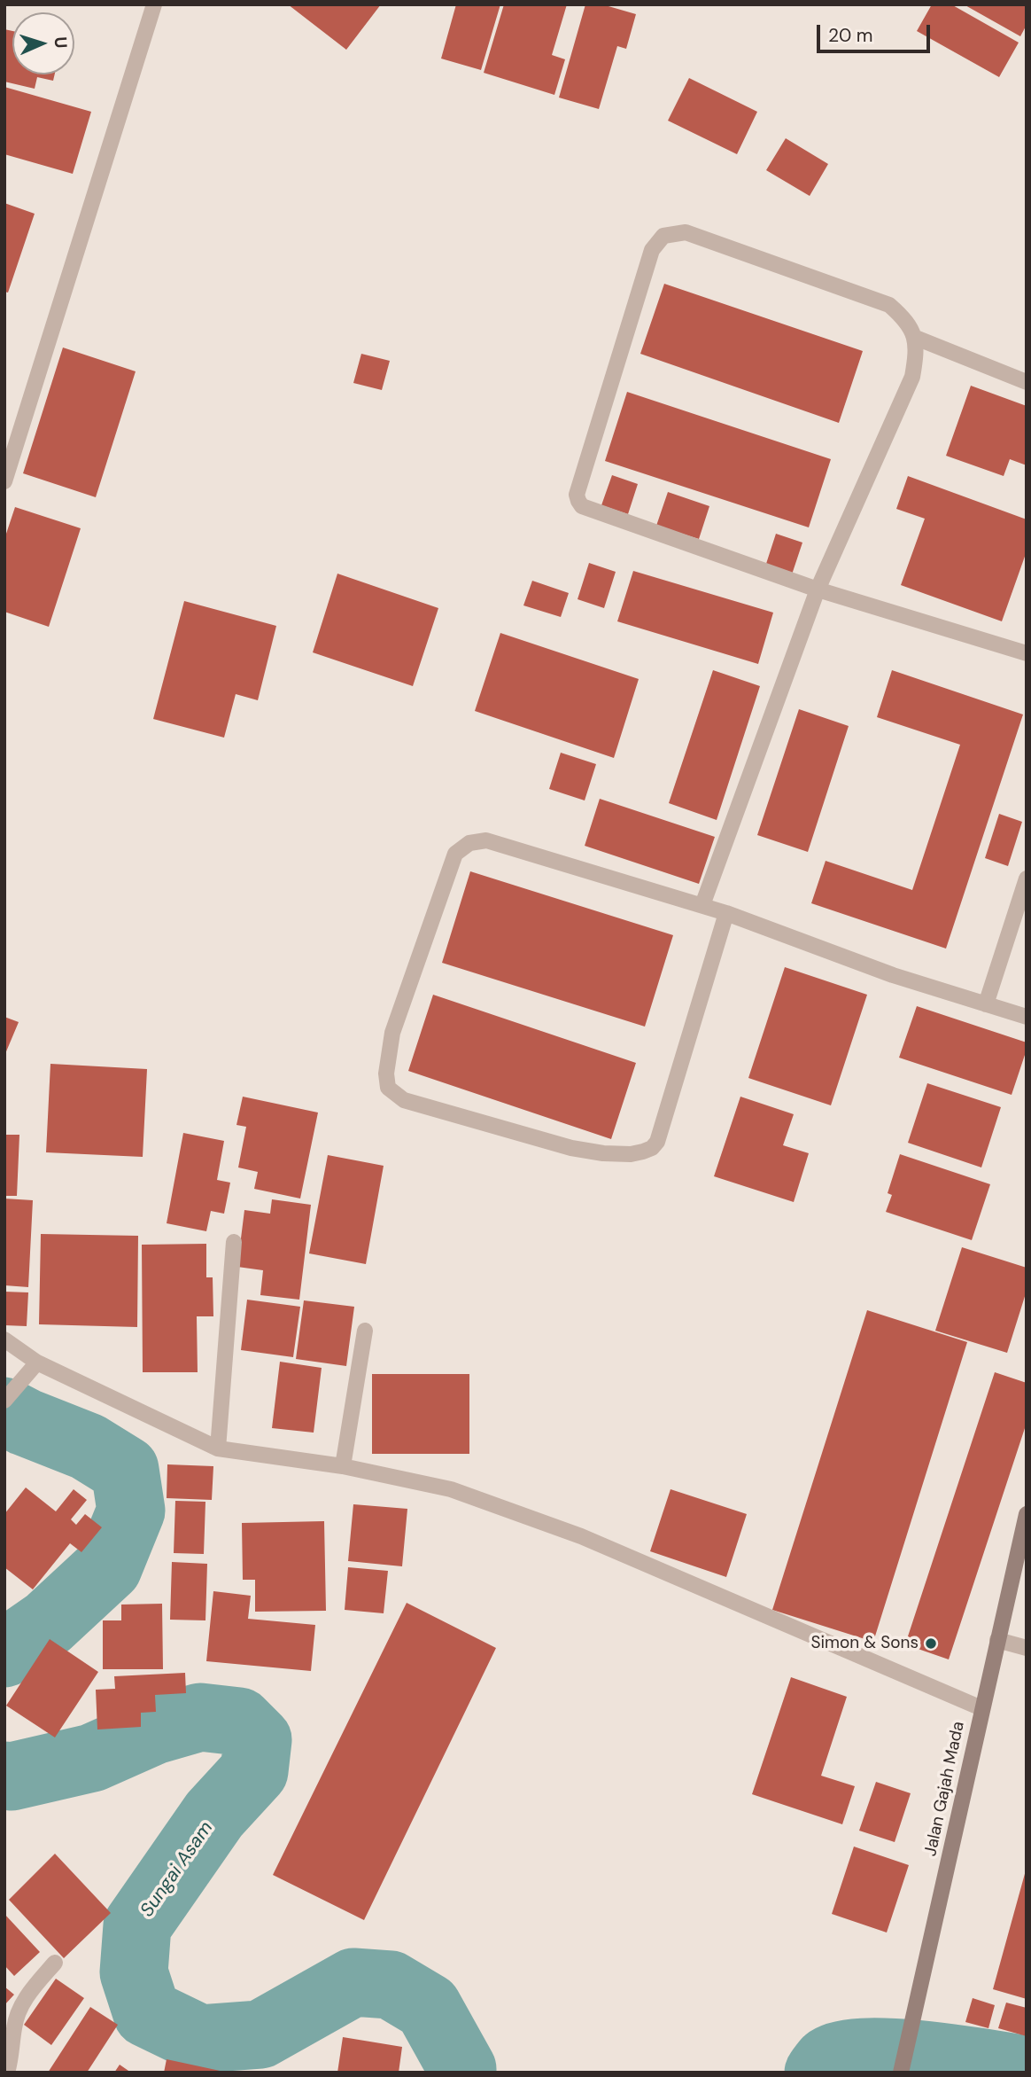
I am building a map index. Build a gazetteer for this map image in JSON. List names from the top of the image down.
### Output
{
  "streets": {
    "main road": ["Jalan Gajah Mada"]
  },
  "water": ["Sungai Asam"],
  "places": ["Simon & Sons"],
  "scale_bar": "20 m",
  "north": "right"
}
